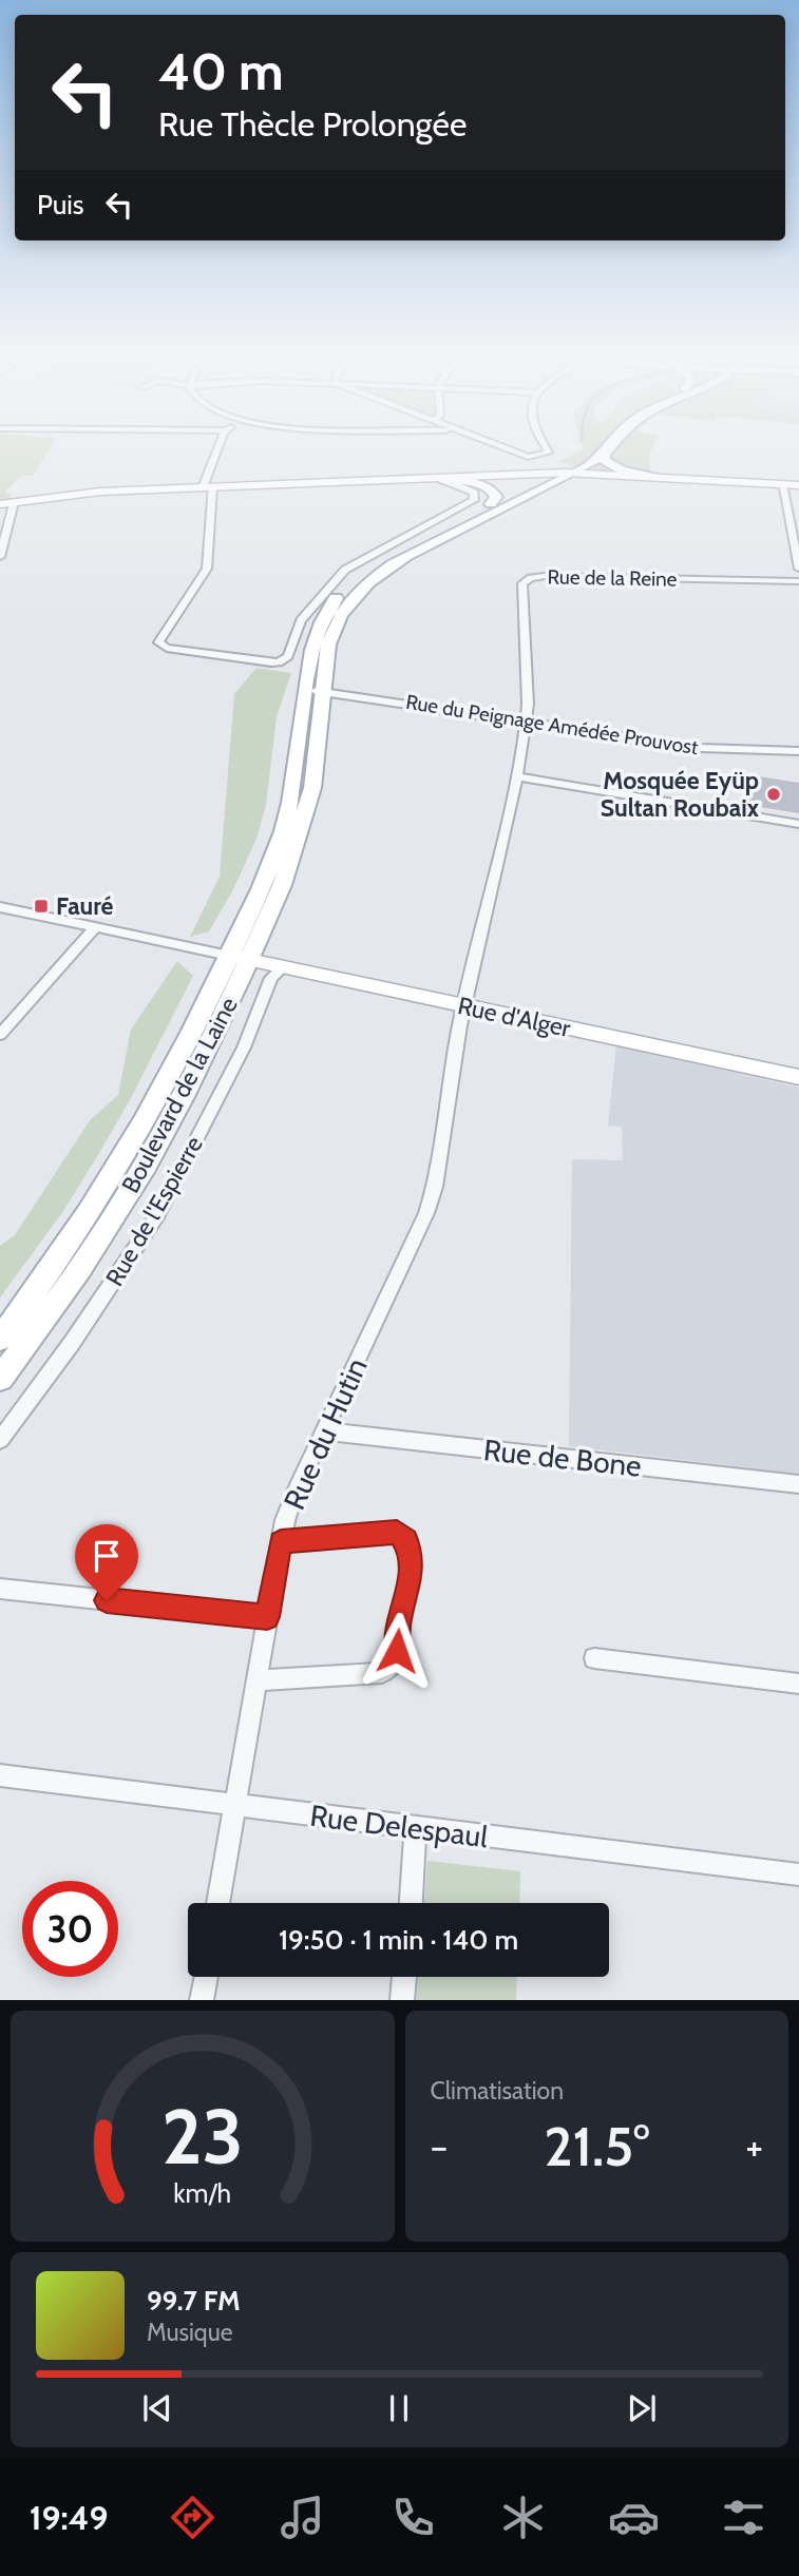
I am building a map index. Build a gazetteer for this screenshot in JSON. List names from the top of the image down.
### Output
{
  "streets": {
    "main road": ["Boulevard de la Laine"],
    "street": [
      "Rue de la Reine",
      "Rue du Peignage Amédée Prouvost",
      "Rue d'Alger",
      "Rue de l'Espierre",
      "Rue du Hutin",
      "Rue de Bone",
      "Rue Delespaul"
    ]
  },
  "crossings": [
    ["Rue de la Reine", "Rue du Peignage Amédée Prouvost"],
    ["Rue de la Reine", "Rue du Hutin"],
    ["Rue du Peignage Amédée Prouvost", "Boulevard de la Laine"],
    ["Rue du Peignage Amédée Prouvost", "Rue du Hutin"],
    ["Rue d'Alger", "Boulevard de la Laine"],
    ["Rue d'Alger", "Rue de l'Espierre"],
    ["Rue d'Alger", "Rue du Hutin"],
    ["Rue du Hutin", "Rue de Bone"],
    ["Rue du Hutin", "Rue Delespaul"]
  ],
  "places": {
    "other": ["Mosquée Eyüp Sultan Roubaix"],
    "transit": ["Fauré"]
  },
  "page": {
    "turn": ["40 m", "Rue Thècle Prolongée"],
    "then": "Puis",
    "limit": "30",
    "trip": "19:50 · 1 min · 140 m",
    "tile": "Climatisation",
    "heat": ["−", "21.5°", "+"],
    "song": ["99.7 FM", "Musique"],
    "tabs": "19:49",
    "gauge": ["23", "km/h"]
  }
}
